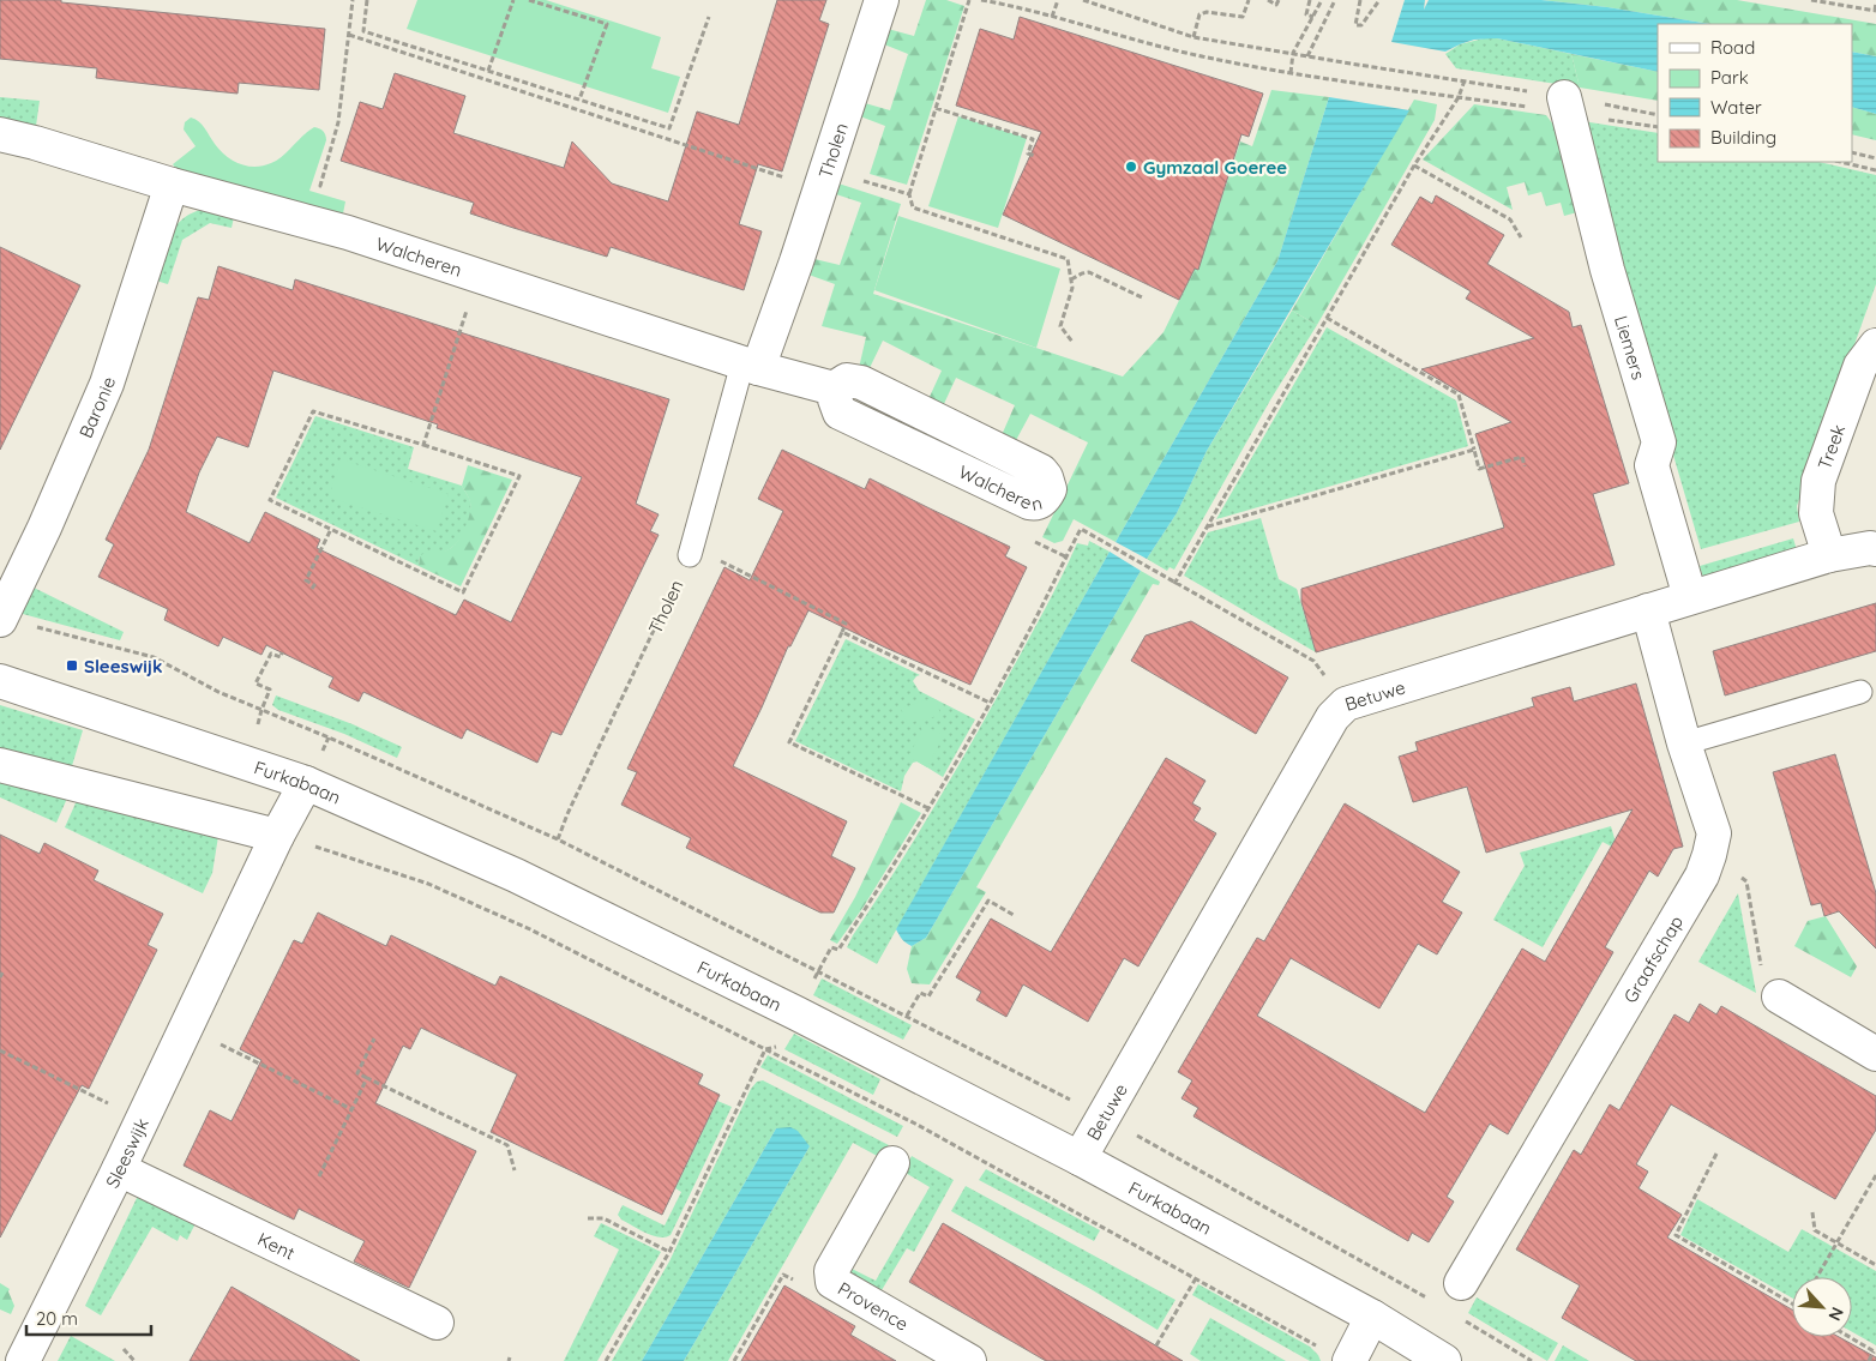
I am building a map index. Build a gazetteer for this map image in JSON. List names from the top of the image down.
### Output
{
  "streets": {
    "street": [
      "Tholen",
      "Walcheren",
      "Liemers",
      "Baronie",
      "Treek",
      "Betuwe",
      "Furkabaan",
      "Graafschap",
      "Sleeswijk",
      "Kent",
      "Provence"
    ]
  },
  "crossings": [
    ["Tholen", "Walcheren"],
    ["Walcheren", "Baronie"],
    ["Liemers", "Betuwe"],
    ["Treek", "Betuwe"],
    ["Betuwe", "Furkabaan"],
    ["Betuwe", "Graafschap"],
    ["Furkabaan", "Sleeswijk"],
    ["Sleeswijk", "Kent"]
  ],
  "places": {
    "other": ["Gymzaal Goeree"],
    "transit": ["Sleeswijk"]
  },
  "legend": [
    "Road",
    "Park",
    "Water",
    "Building"
  ],
  "scale_bar": "20 m",
  "north": "bottom right"
}
